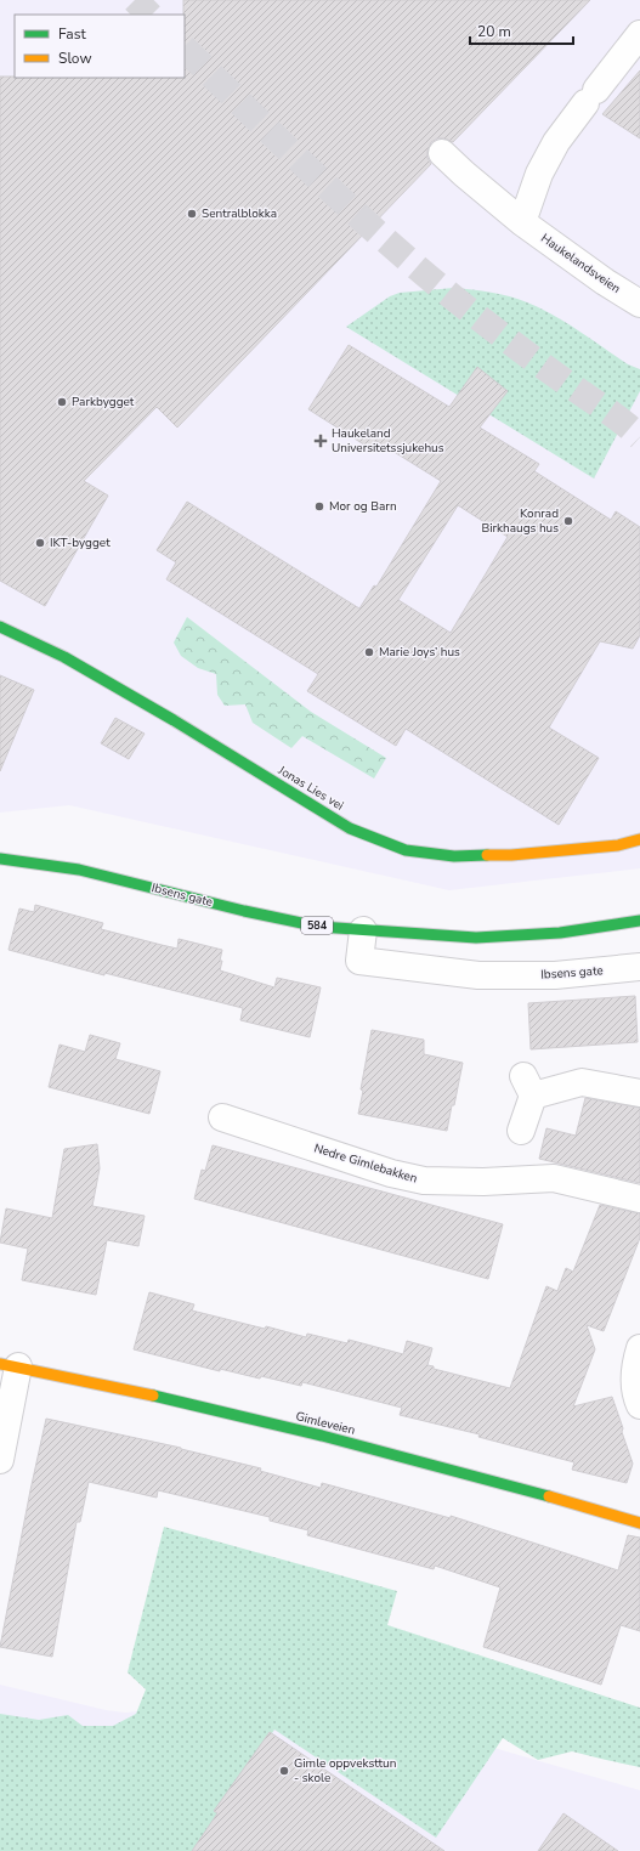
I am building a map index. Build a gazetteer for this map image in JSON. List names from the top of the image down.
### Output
{
  "streets": {
    "street": [
      "Haukelandsveien",
      "Jonas Lies vei",
      "Ibsens gate",
      "584",
      "Nedre Gimlebakken",
      "Gimleveien"
    ]
  },
  "places": {
    "other": [
      "Sentralblokka",
      "Parkbygget",
      "Mor og Barn",
      "Konrad Birkhaugs hus",
      "IKT-bygget",
      "Marie Joys’ hus",
      "Gimle oppveksttun - skole"
    ],
    "health": ["Haukeland Universitetssjukehus"]
  },
  "legend": ["Fast", "Slow"],
  "scale_bar": "20 m"
}
